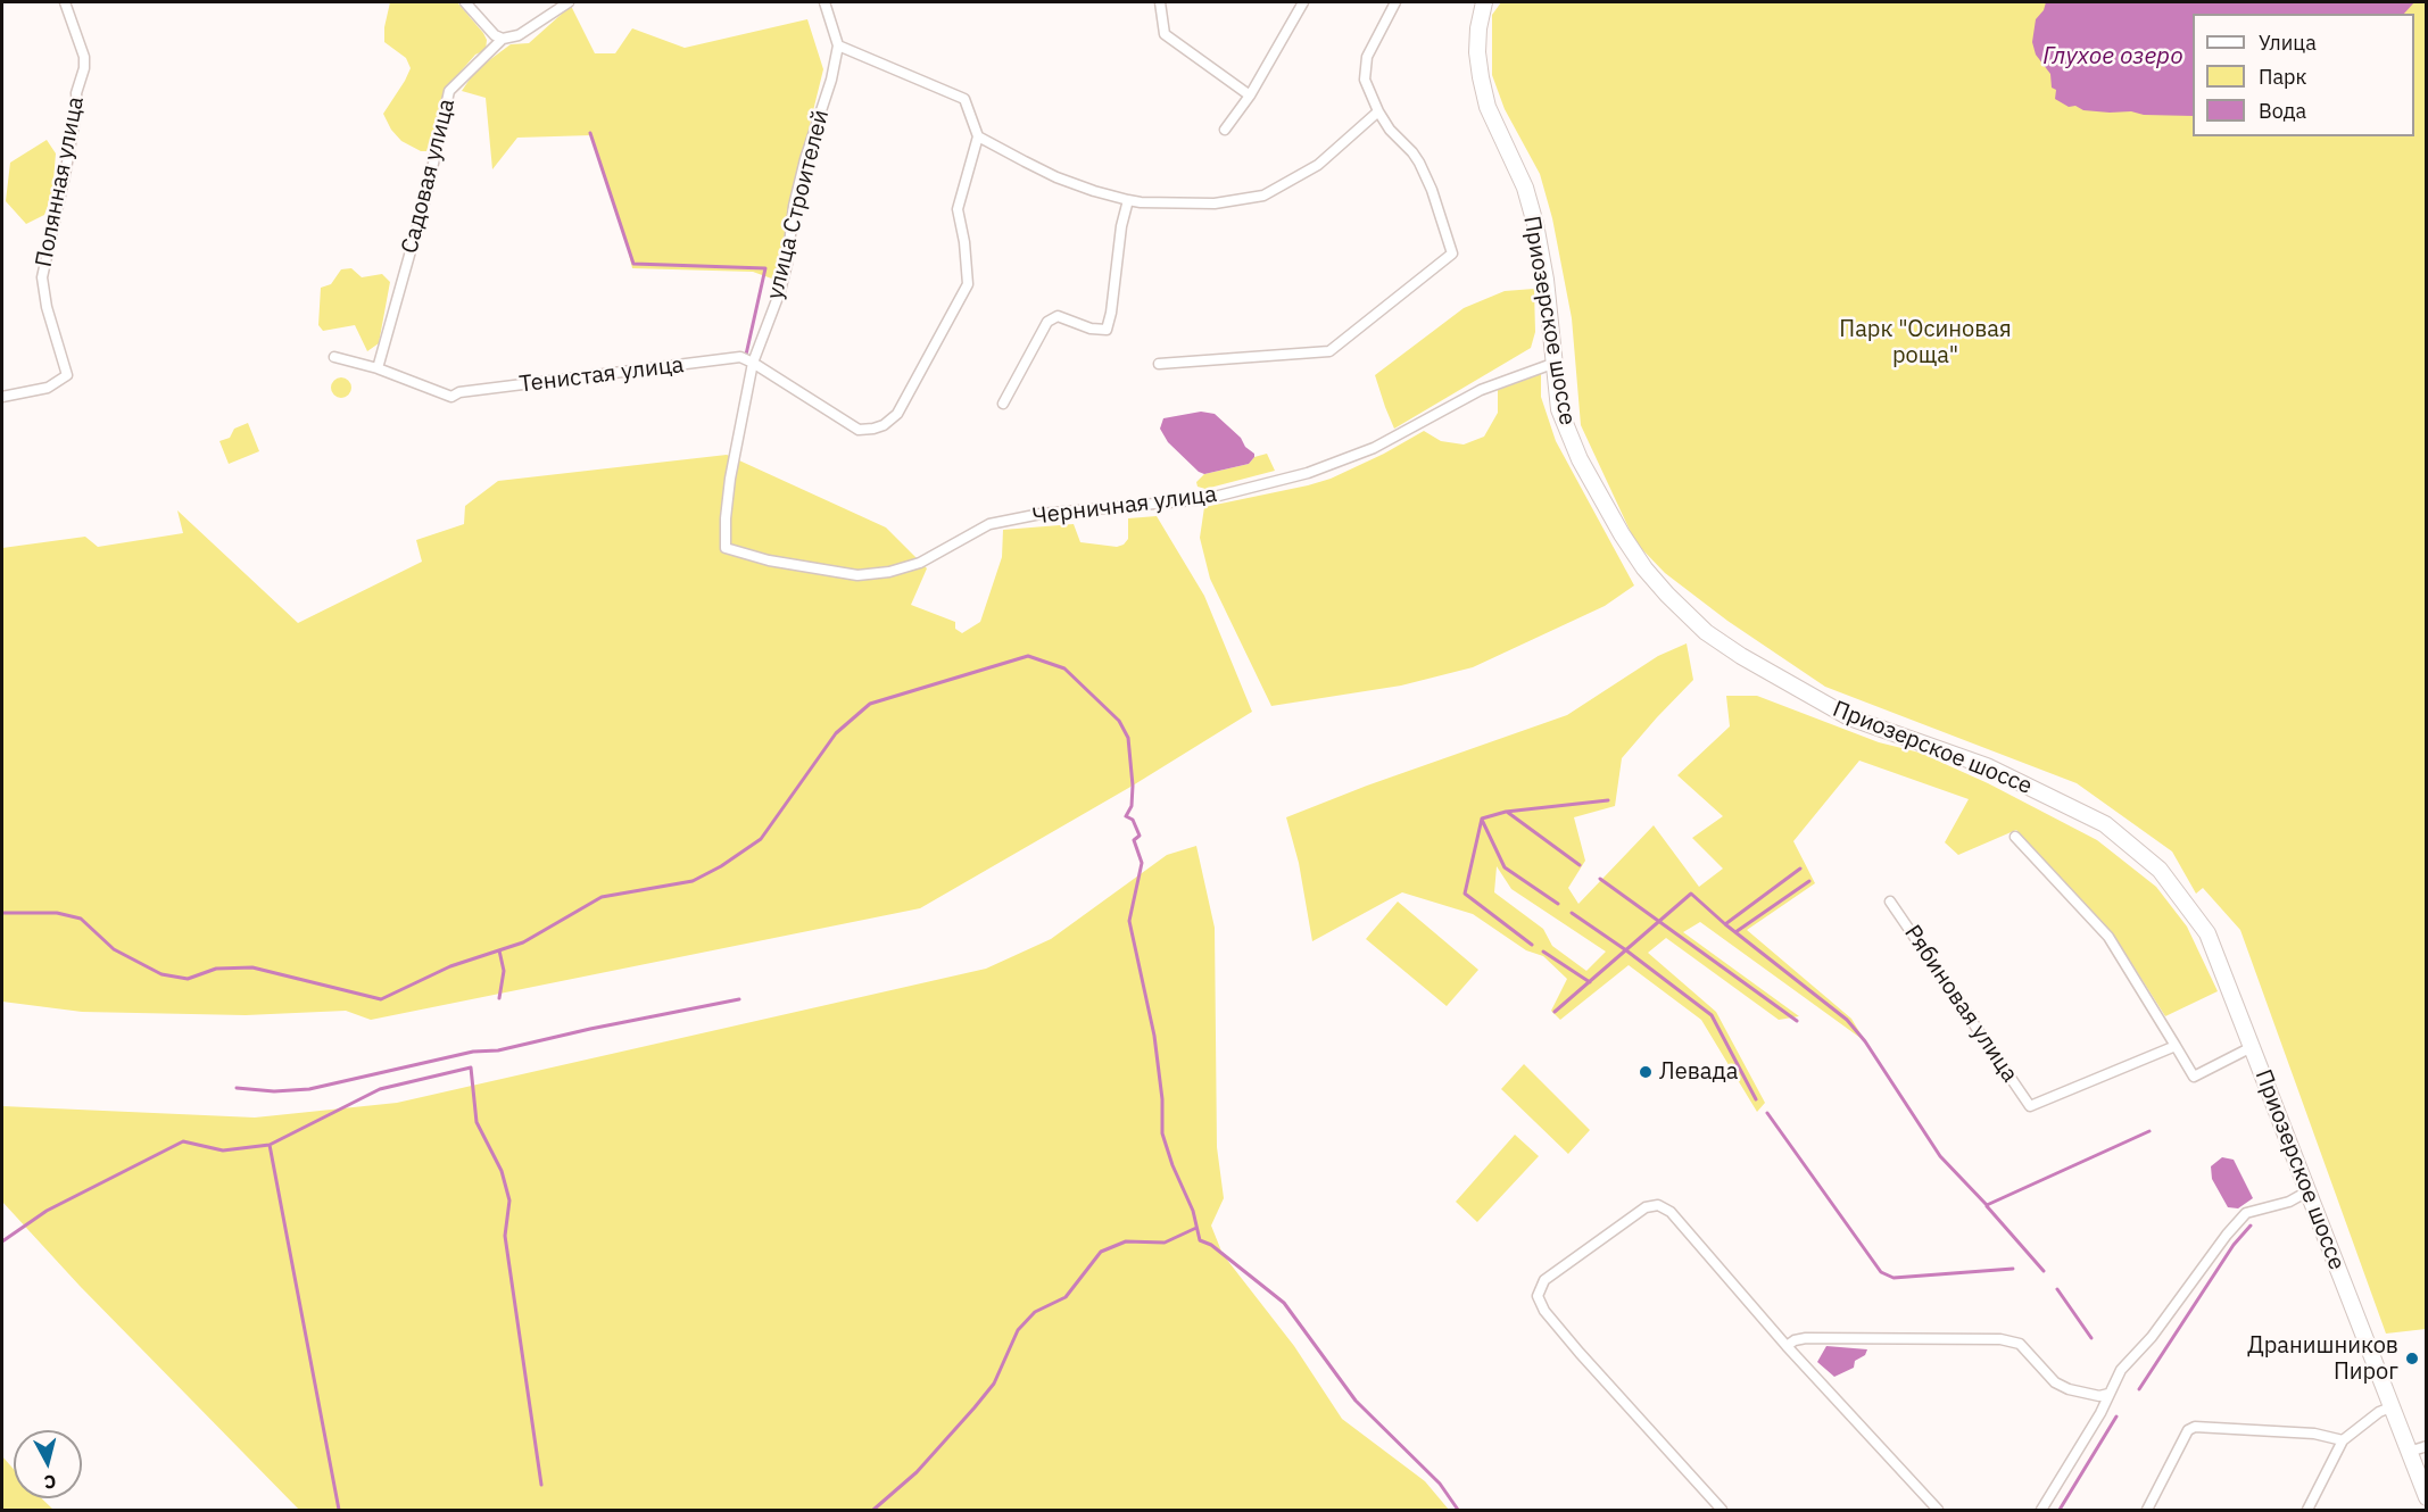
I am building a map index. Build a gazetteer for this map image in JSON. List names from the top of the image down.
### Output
{
  "streets": {
    "main road": ["Приозерское шоссе"],
    "street": [
      "Садовая улица",
      "Полянная улица",
      "улица Строителей",
      "Тенистая улица",
      "Черничная улица",
      "Рябиновая улица"
    ]
  },
  "crossings": [
    ["Садовая улица", "Тенистая улица"],
    ["улица Строителей", "Тенистая улица"],
    ["улица Строителей", "Черничная улица"],
    ["Приозерское шоссе", "Черничная улица"]
  ],
  "water": ["Глухое озеро"],
  "parks": ["Парк \"Осиновая роща\""],
  "places": ["Левада", "Дранишников Пирог"],
  "legend": ["Улица", "Парк", "Вода"],
  "north": "bottom"
}
